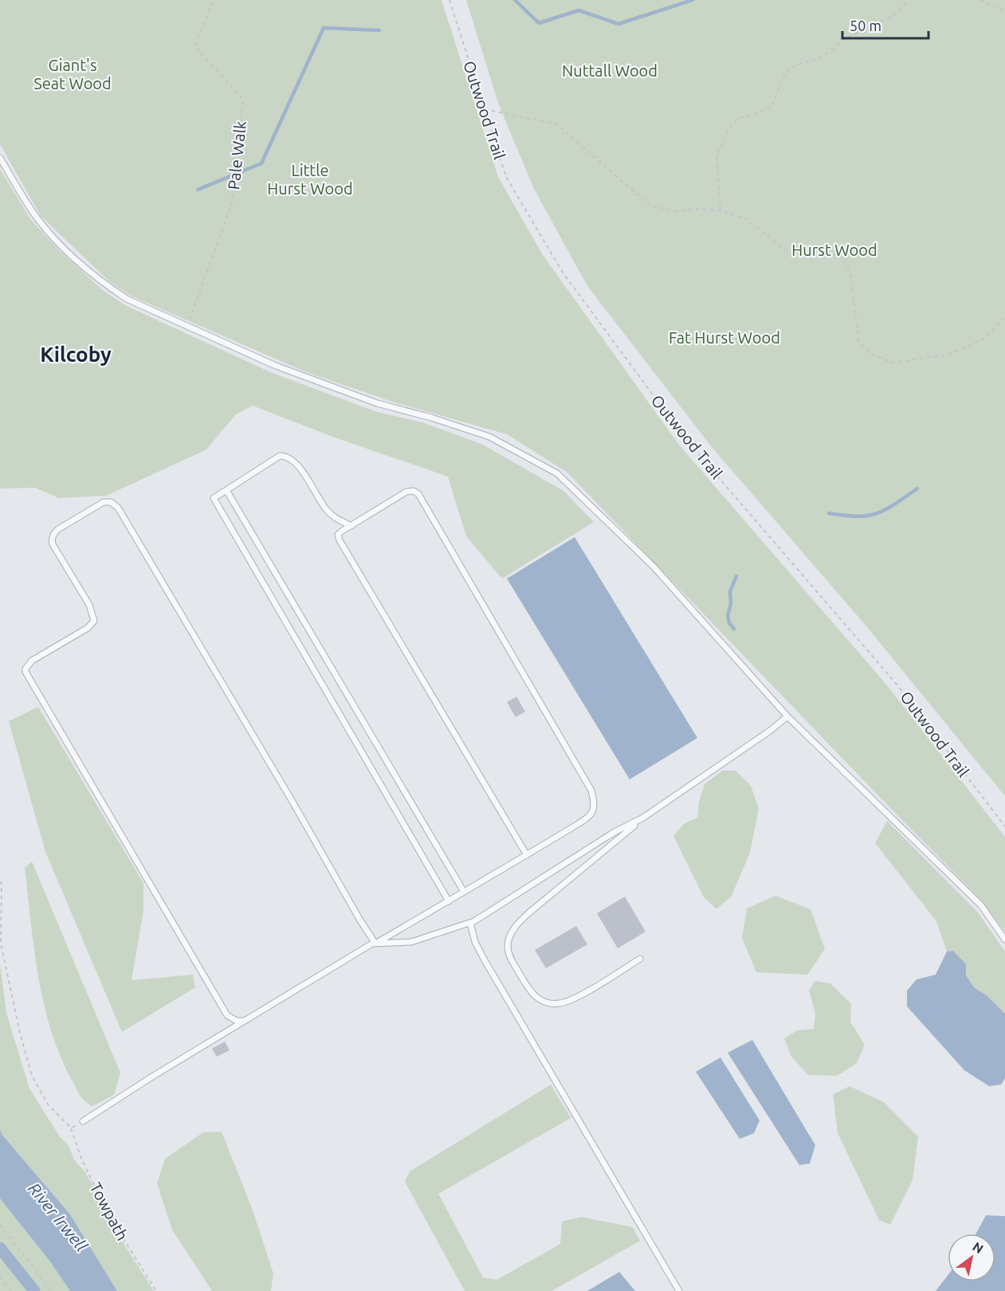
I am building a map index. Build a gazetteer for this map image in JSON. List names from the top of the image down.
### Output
{
  "streets": {
    "path": ["Outwood Trail", "Pale Walk", "Towpath"]
  },
  "districts": ["Kilcoby"],
  "water": ["River Irwell"],
  "parks": [
    "Giant's Seat Wood",
    "Nuttall Wood",
    "Little Hurst Wood",
    "Hurst Wood",
    "Fat Hurst Wood"
  ],
  "scale_bar": "50 m",
  "north": "top right"
}
